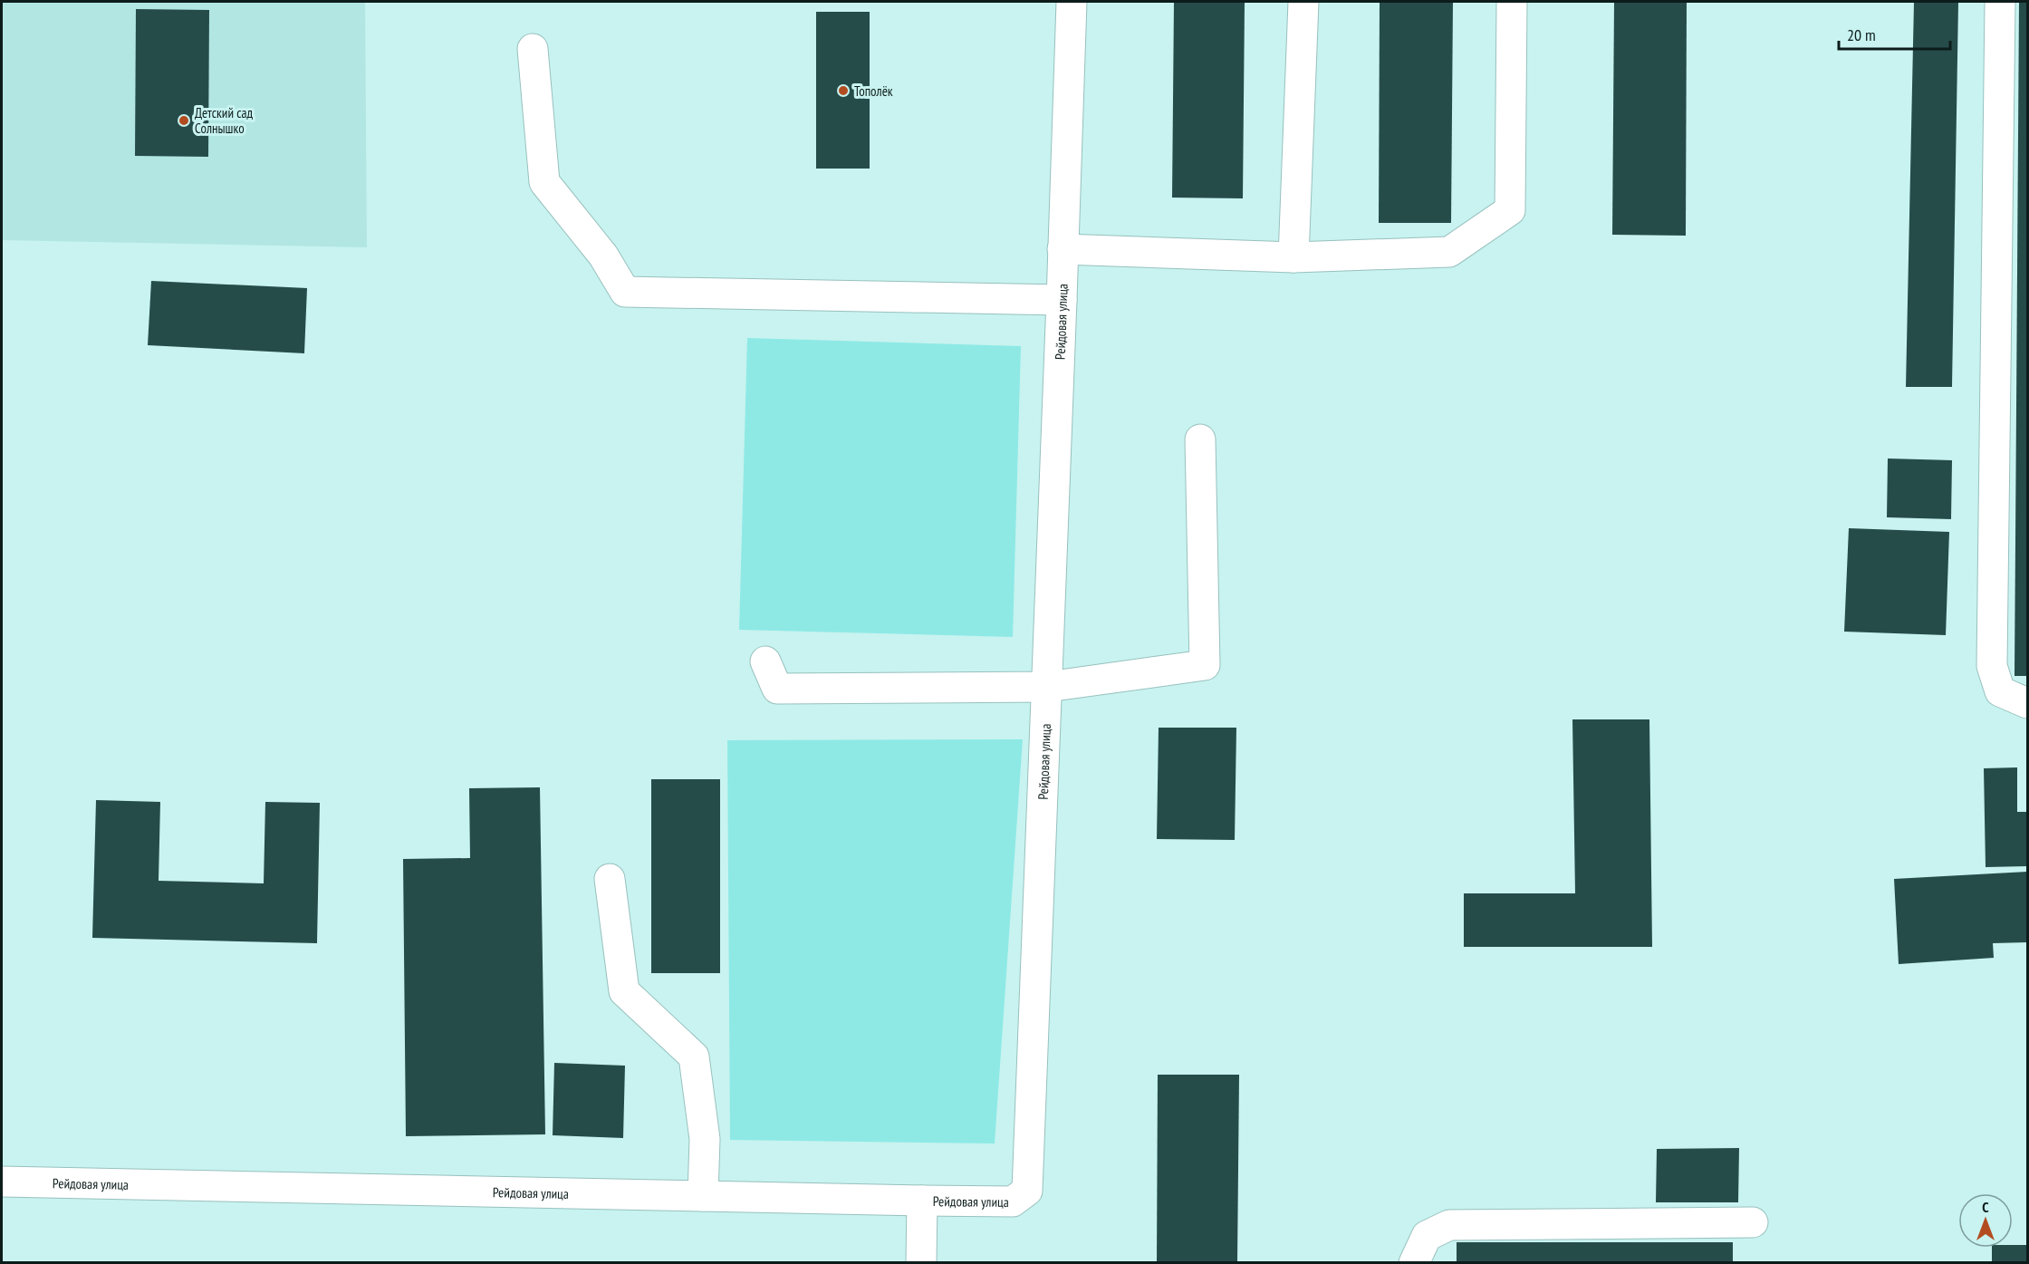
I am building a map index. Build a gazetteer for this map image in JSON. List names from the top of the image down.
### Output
{
  "streets": {
    "street": ["Рейдовая улица"]
  },
  "places": ["Тополёк", "Детский сад Солнышко"],
  "scale_bar": "20 m",
  "north": "top"
}
